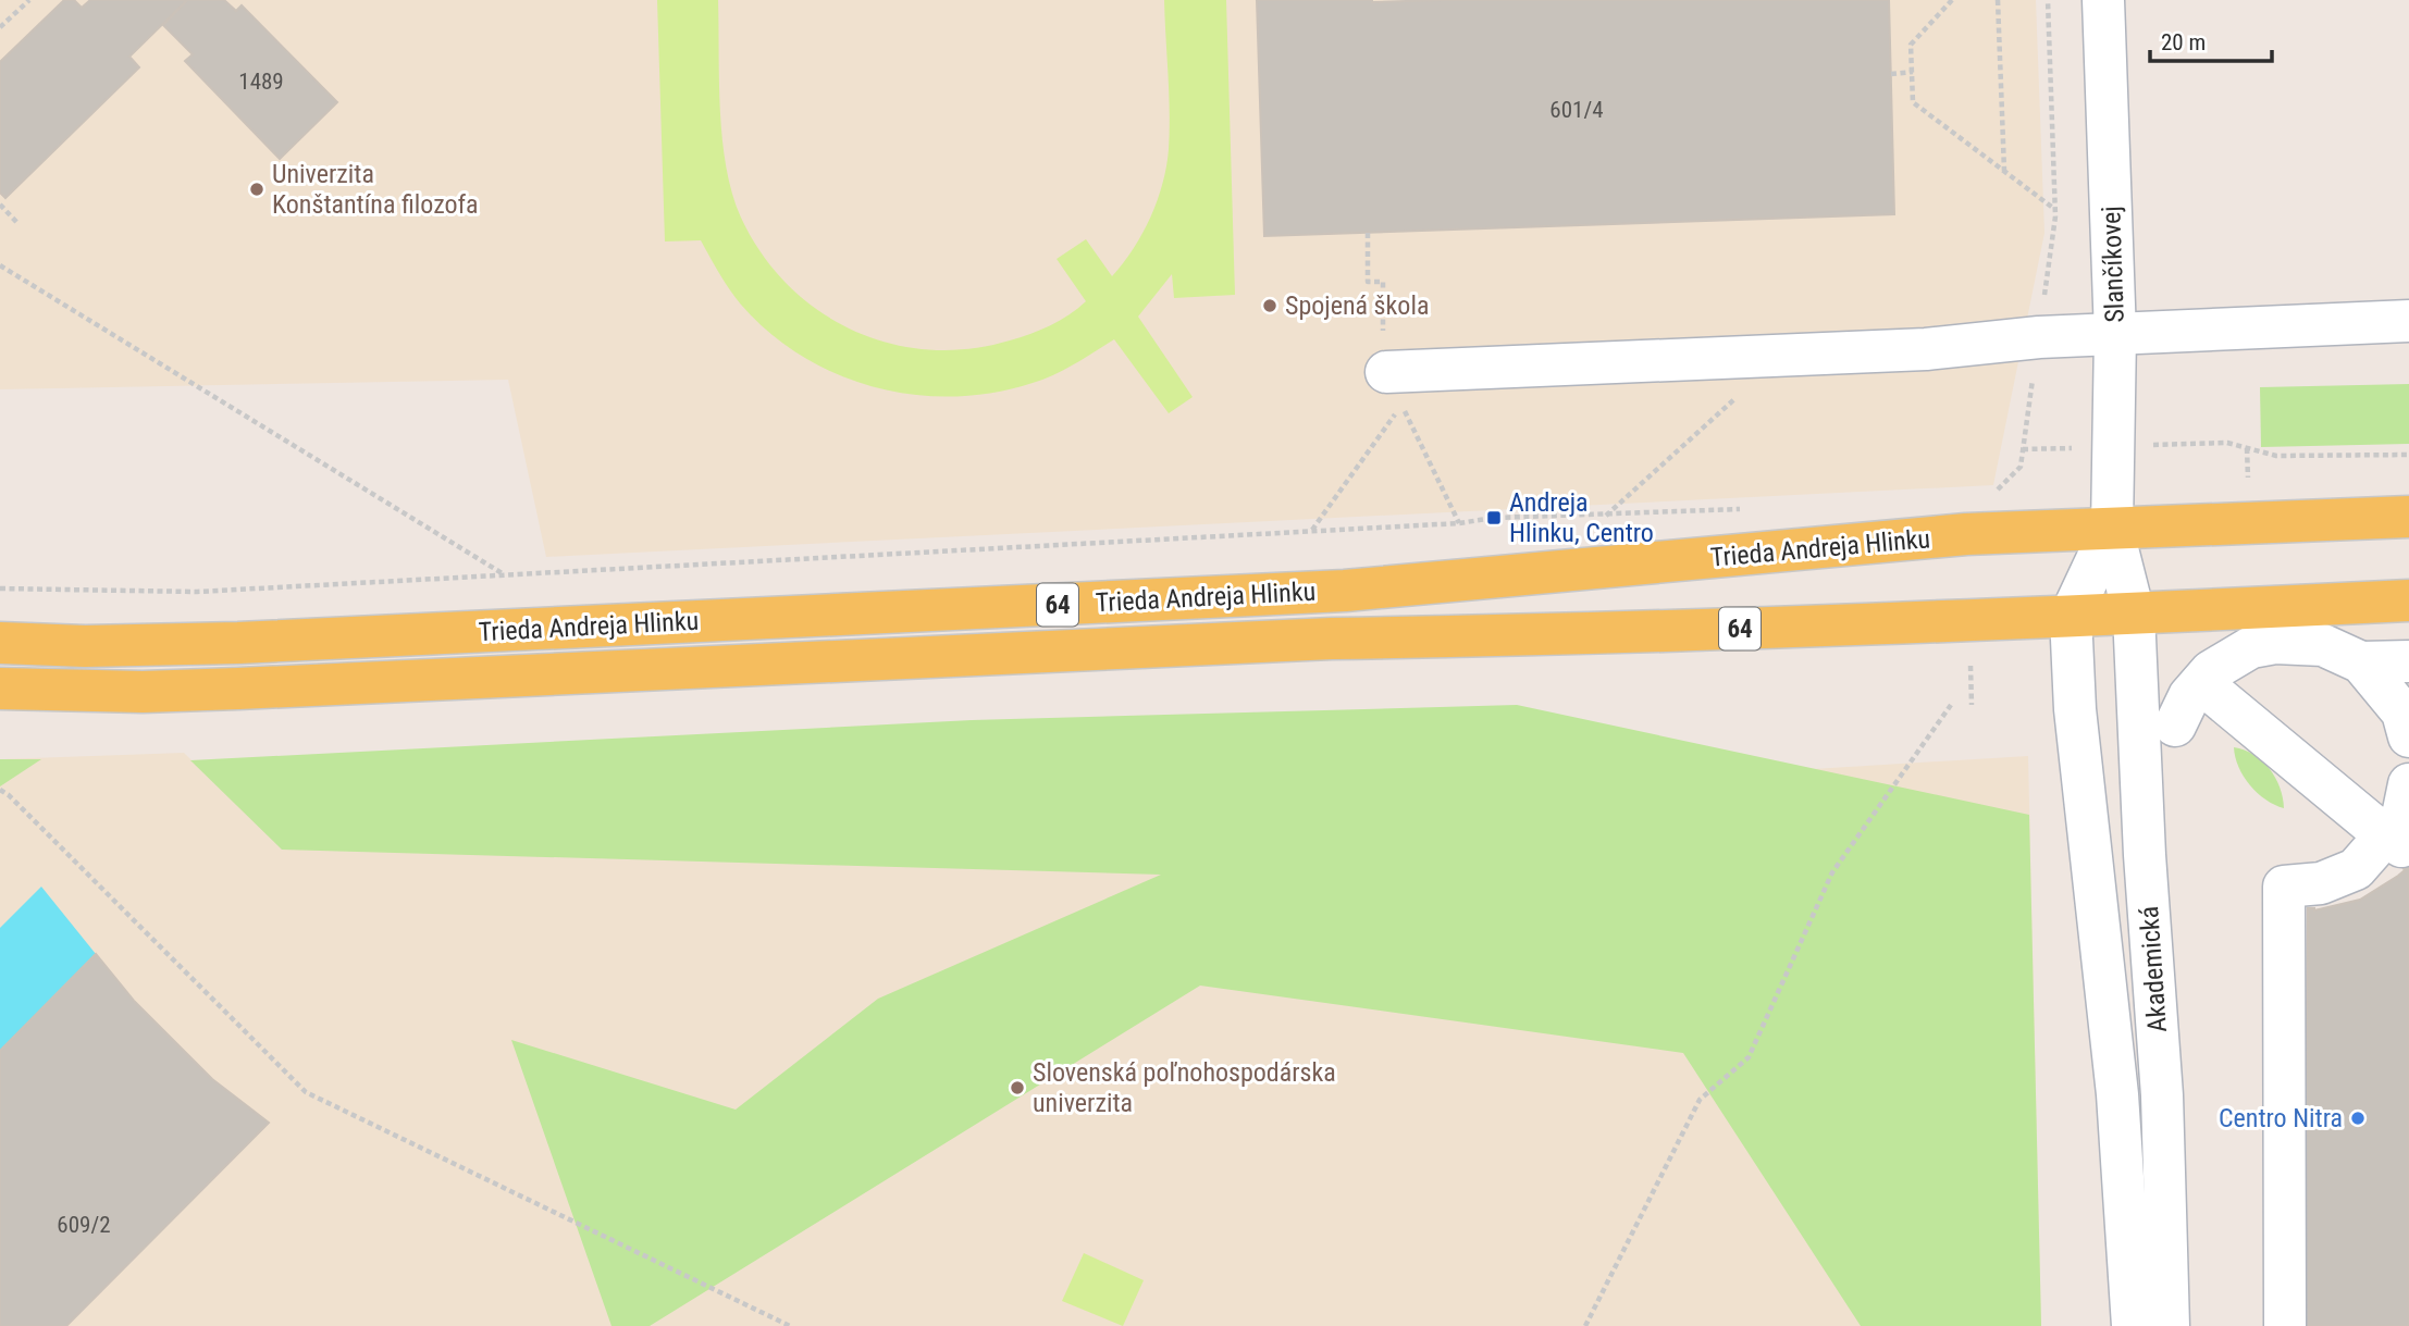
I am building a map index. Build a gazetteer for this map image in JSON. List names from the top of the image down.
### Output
{
  "streets": {
    "main road": ["Trieda Andreja Hlinku", "64"],
    "street": ["Slančíkovej", "Akademická"]
  },
  "crossings": [
    ["Slančíkovej", "Trieda Andreja Hlinku"],
    ["Slančíkovej", "Akademická"],
    ["Trieda Andreja Hlinku", "Akademická"]
  ],
  "places": {
    "other": [
      "Univerzita Konštantína filozofa",
      "Spojená škola",
      "Slovenská poľnohospodárska univerzita",
      "Centro Nitra"
    ],
    "transit": ["Andreja Hlinku, Centro"]
  },
  "house_numbers": ["1489", "601/4", "609/2"],
  "scale_bar": "20 m"
}
